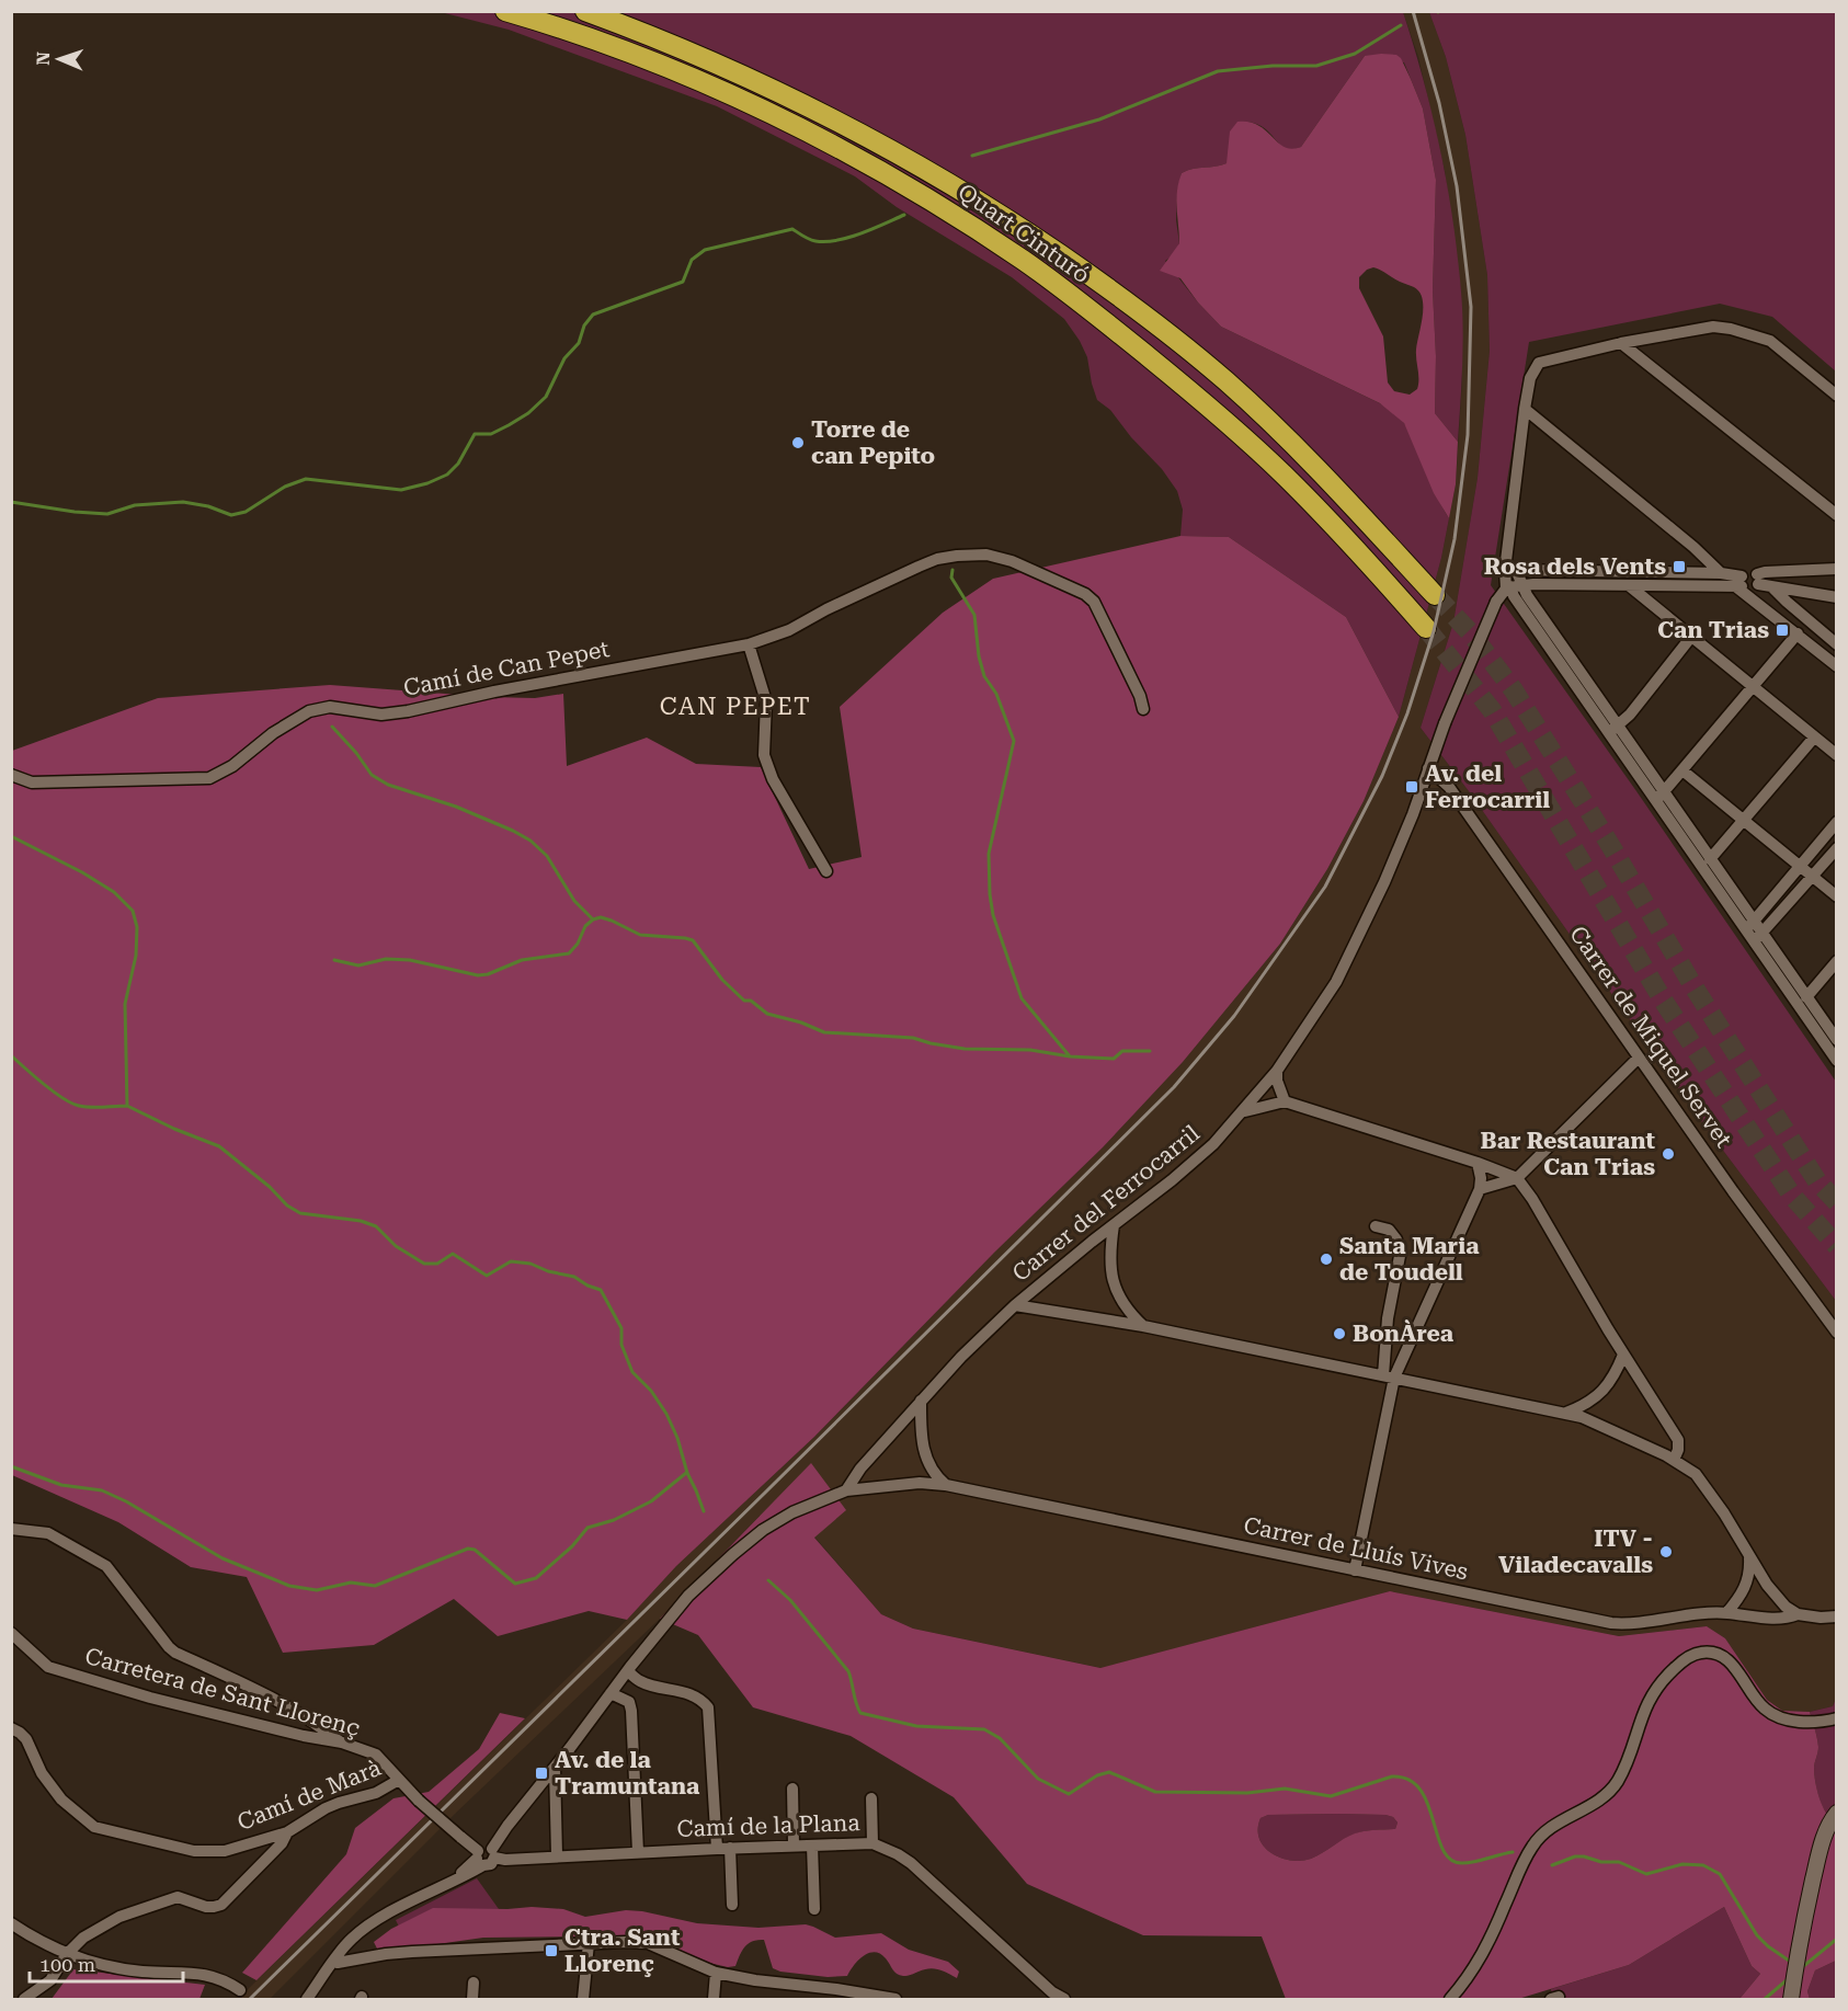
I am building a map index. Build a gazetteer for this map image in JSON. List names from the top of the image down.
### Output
{
  "streets": {
    "highway": ["Quart Cinturó"],
    "street": [
      "Camí de Can Pepet",
      "Carrer de Miquel Servet",
      "Carrer del Ferrocarril",
      "Carrer de Lluís Vives",
      "Carretera de Sant Llorenç",
      "Camí de Marà",
      "Camí de la Plana"
    ]
  },
  "crossings": [
    ["Carrer de Miquel Servet", "Carrer del Ferrocarril"],
    ["Carrer del Ferrocarril", "Carrer de Lluís Vives"],
    ["Carrer de Lluís Vives", "Camí de la Plana"],
    ["Carretera de Sant Llorenç", "Camí de Marà"],
    ["Carretera de Sant Llorenç", "Camí de la Plana"]
  ],
  "districts": ["CAN PEPET"],
  "places": {
    "other": [
      "Torre de can Pepito",
      "Bar Restaurant Can Trias",
      "Santa Maria de Toudell",
      "BonÀrea",
      "ITV - Viladecavalls"
    ],
    "transit": [
      "Rosa dels Vents",
      "Can Trias",
      "Av. del Ferrocarril",
      "Av. de la Tramuntana",
      "Ctra. Sant Llorenç"
    ]
  },
  "scale_bar": "100 m",
  "north": "left"
}
